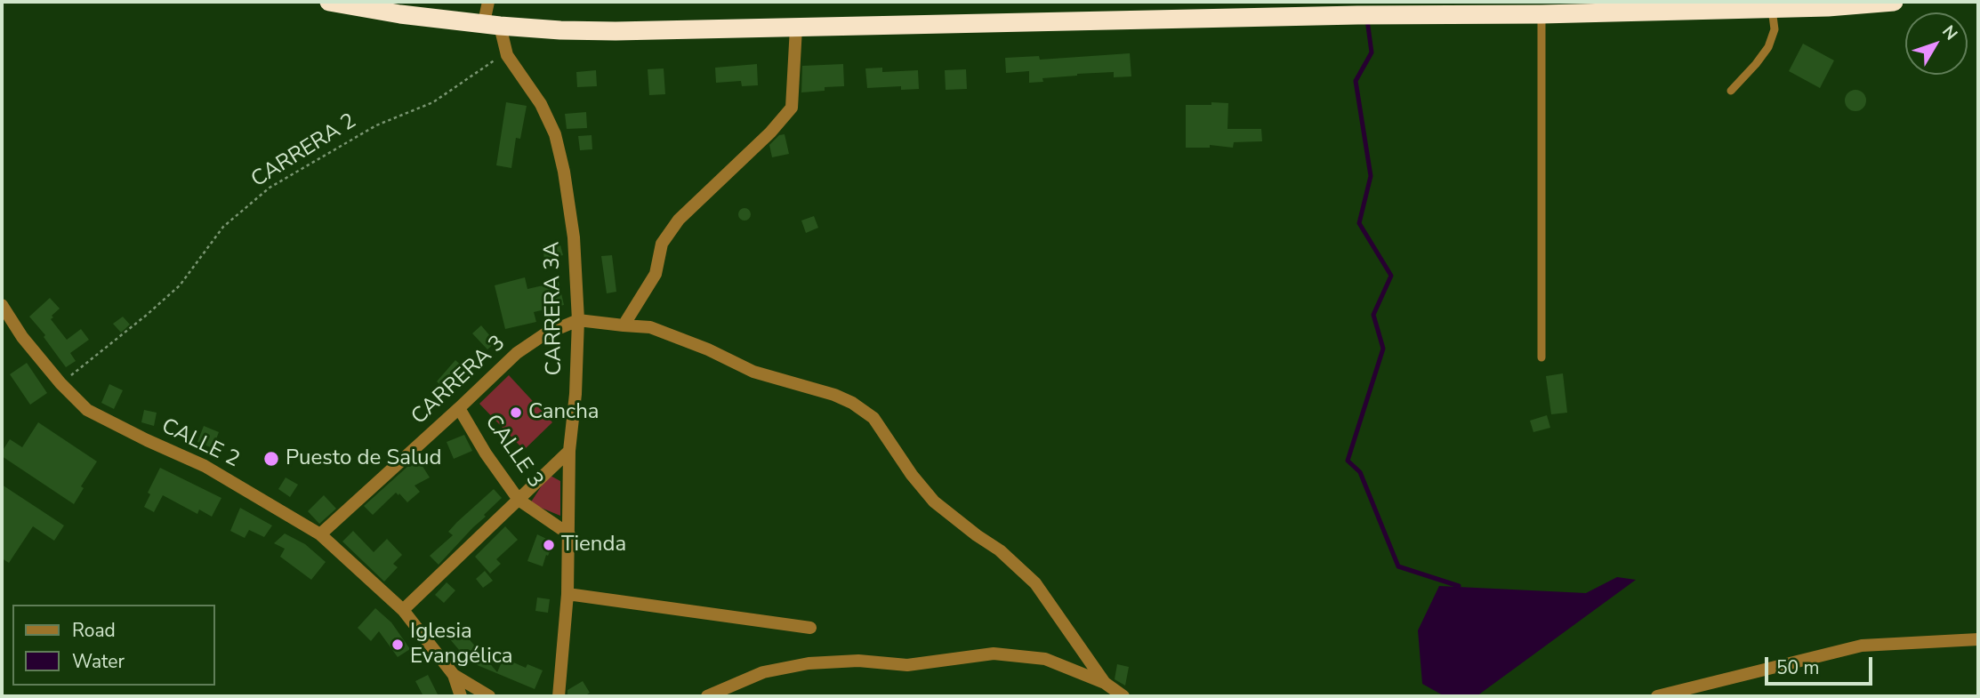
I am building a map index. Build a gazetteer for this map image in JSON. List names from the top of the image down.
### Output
{
  "streets": {
    "street": [
      "CARRERA 3A",
      "CARRERA 3",
      "CALLE 2",
      "CALLE 3"
    ],
    "path": ["CARRERA 2"]
  },
  "crossings": [
    ["CARRERA 2", "CARRERA 3A"],
    ["CARRERA 2", "CALLE 2"],
    ["CARRERA 3A", "CARRERA 3"],
    ["CARRERA 3A", "CALLE 3"],
    ["CARRERA 3", "CALLE 2"],
    ["CARRERA 3", "CALLE 3"]
  ],
  "places": [
    "Cancha",
    "Puesto de Salud",
    "Tienda",
    "Iglesia Evangélica"
  ],
  "legend": ["Road", "Water"],
  "scale_bar": "50 m",
  "north": "top right"
}
